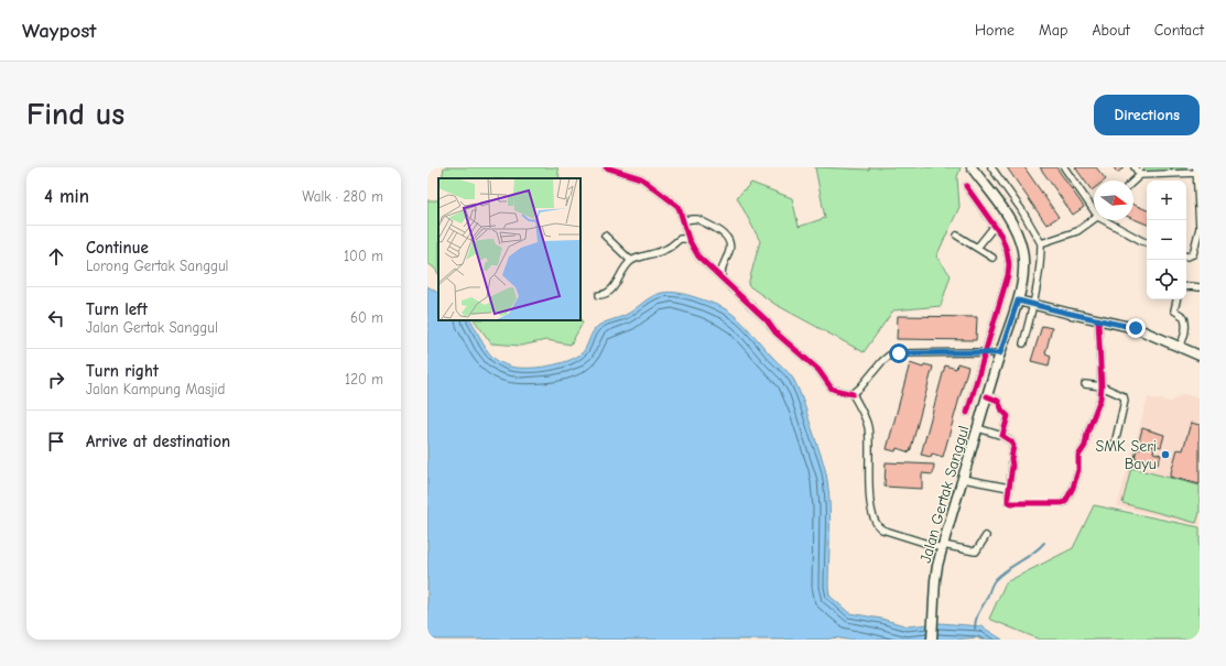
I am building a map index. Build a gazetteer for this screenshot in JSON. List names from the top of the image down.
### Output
{
  "streets": {
    "main road": ["Jalan Gertak Sanggul"]
  },
  "places": ["SMK Seri Bayu"],
  "north": "right",
  "page": {
    "header": "Waypost",
    "nav": [
      "Home",
      "Map",
      "About",
      "Contact"
    ],
    "buttons": "Directions",
    "title": "Find us",
    "heading": ["4 min", "Walk · 280 m"],
    "map_buttons": ["+", "−"],
    "list": [
      ["Continue", "Lorong Gertak Sanggul", "100 m"],
      ["Turn left", "Jalan Gertak Sanggul", "60 m"],
      ["Turn right", "Jalan Kampung Masjid", "120 m"],
      "Arrive at destination"
    ]
  }
}
